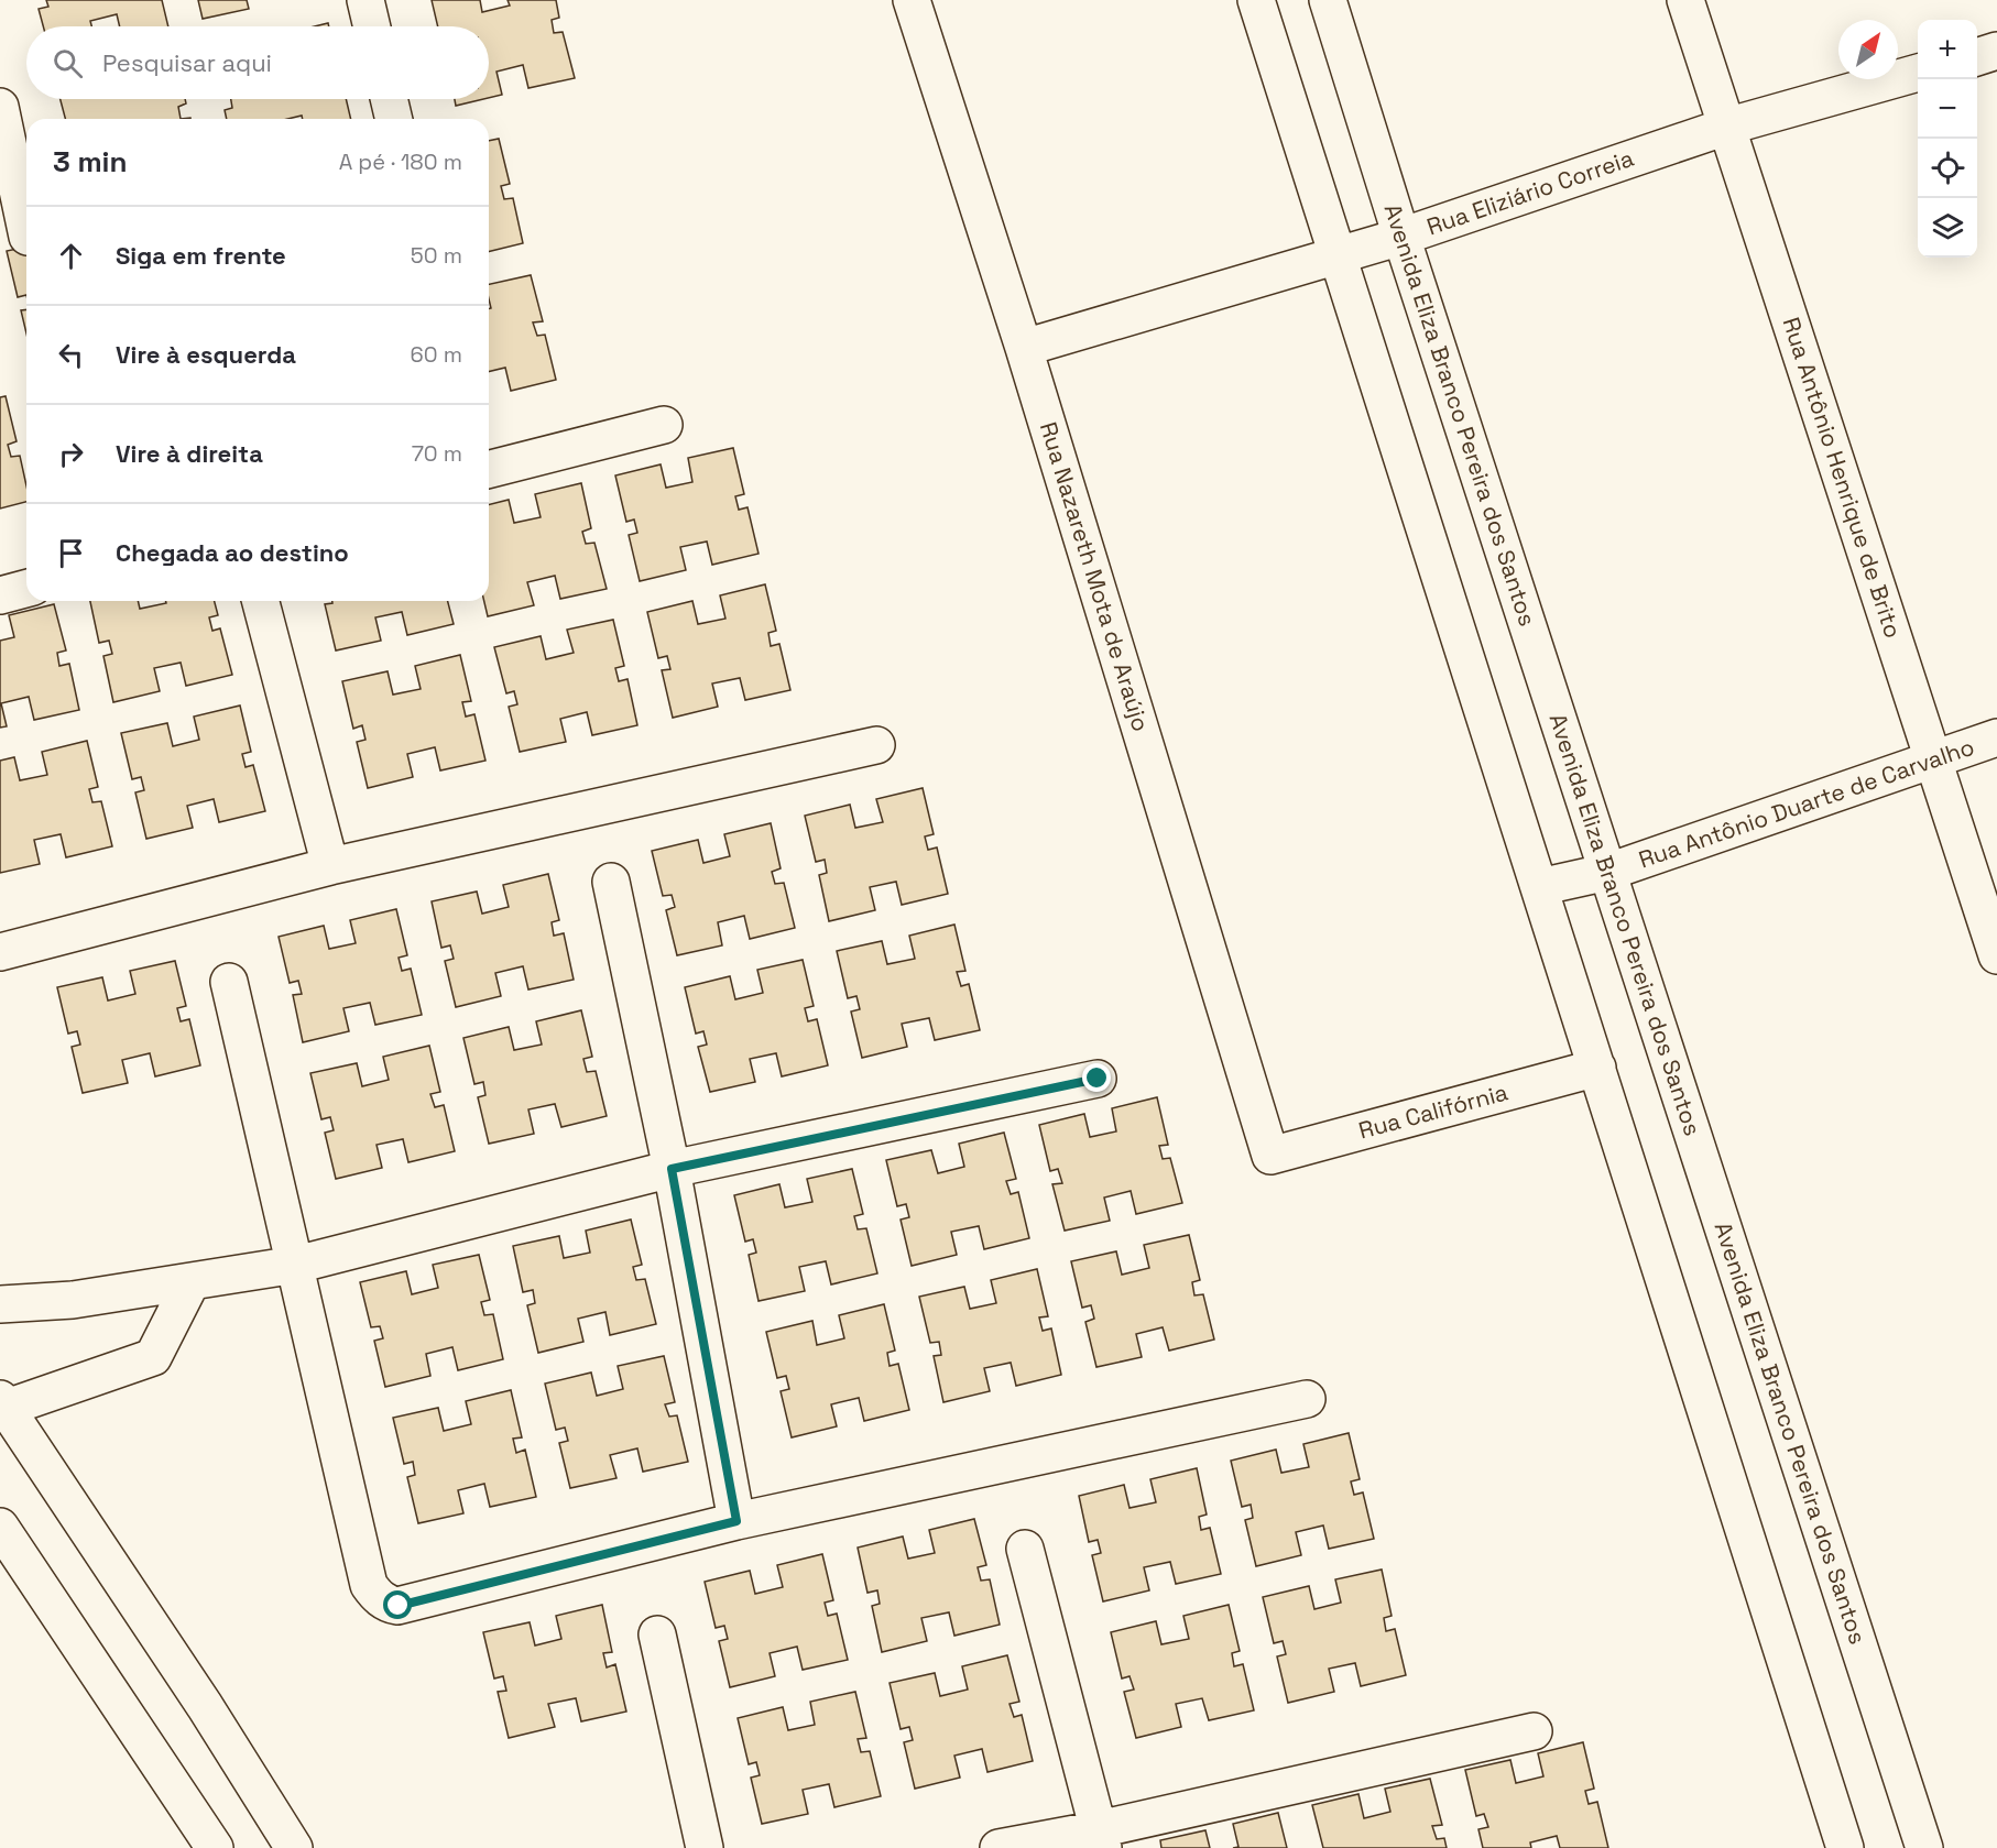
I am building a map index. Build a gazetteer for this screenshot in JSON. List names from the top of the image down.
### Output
{
  "streets": {
    "street": [
      "Rua Eliziário Correia",
      "Avenida Eliza Branco Pereira dos Santos",
      "Rua Antônio Henrique de Brito",
      "Rua Nazareth Mota de Araújo",
      "Rua Antônio Duarte de Carvalho",
      "Rua Califórnia"
    ]
  },
  "crossings": [
    ["Rua Eliziário Correia", "Avenida Eliza Branco Pereira dos Santos"],
    ["Rua Eliziário Correia", "Rua Antônio Henrique de Brito"],
    ["Rua Eliziário Correia", "Rua Nazareth Mota de Araújo"],
    ["Avenida Eliza Branco Pereira dos Santos", "Rua Antônio Duarte de Carvalho"],
    ["Rua Antônio Henrique de Brito", "Rua Antônio Duarte de Carvalho"],
    ["Rua Nazareth Mota de Araújo", "Rua Califórnia"]
  ],
  "north": "top right",
  "page": {
    "map_buttons": ["+", "−"],
    "search": "Pesquisar aqui",
    "heading": ["3 min", "A pé · 180 m"],
    "list": [
      ["Siga em frente", "50 m"],
      ["Vire à esquerda", "60 m"],
      ["Vire à direita", "70 m"],
      "Chegada ao destino"
    ]
  }
}
